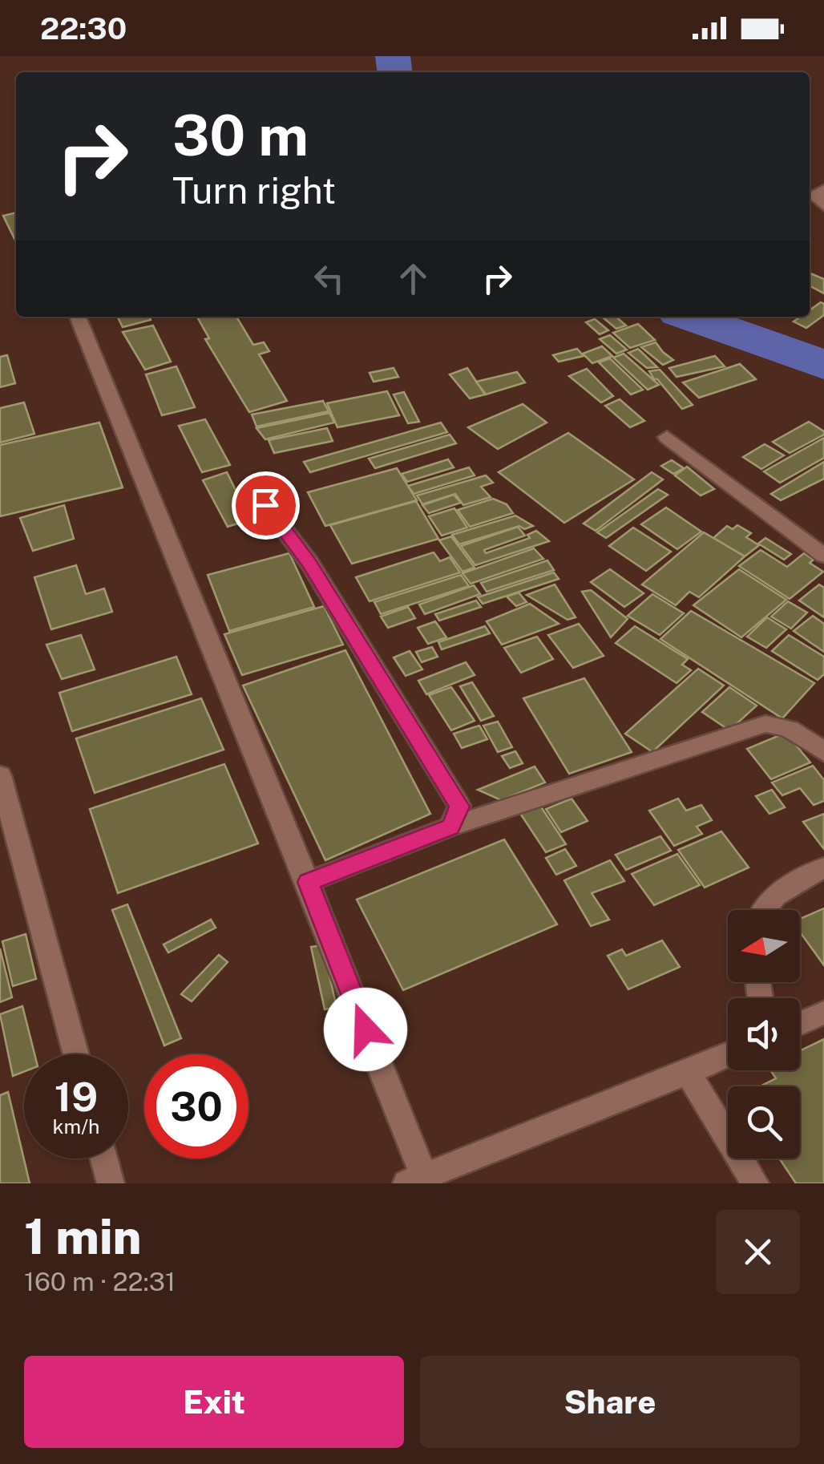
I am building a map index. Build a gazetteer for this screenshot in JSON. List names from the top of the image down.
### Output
{
  "north": "left",
  "page": {
    "status": "22:30",
    "turn": ["30 m", "Turn right"],
    "speed": "19 km/h",
    "limit": "30",
    "heading": ["1 min", "160 m · 22:31"],
    "buttons": ["Exit", "Share"]
  }
}
